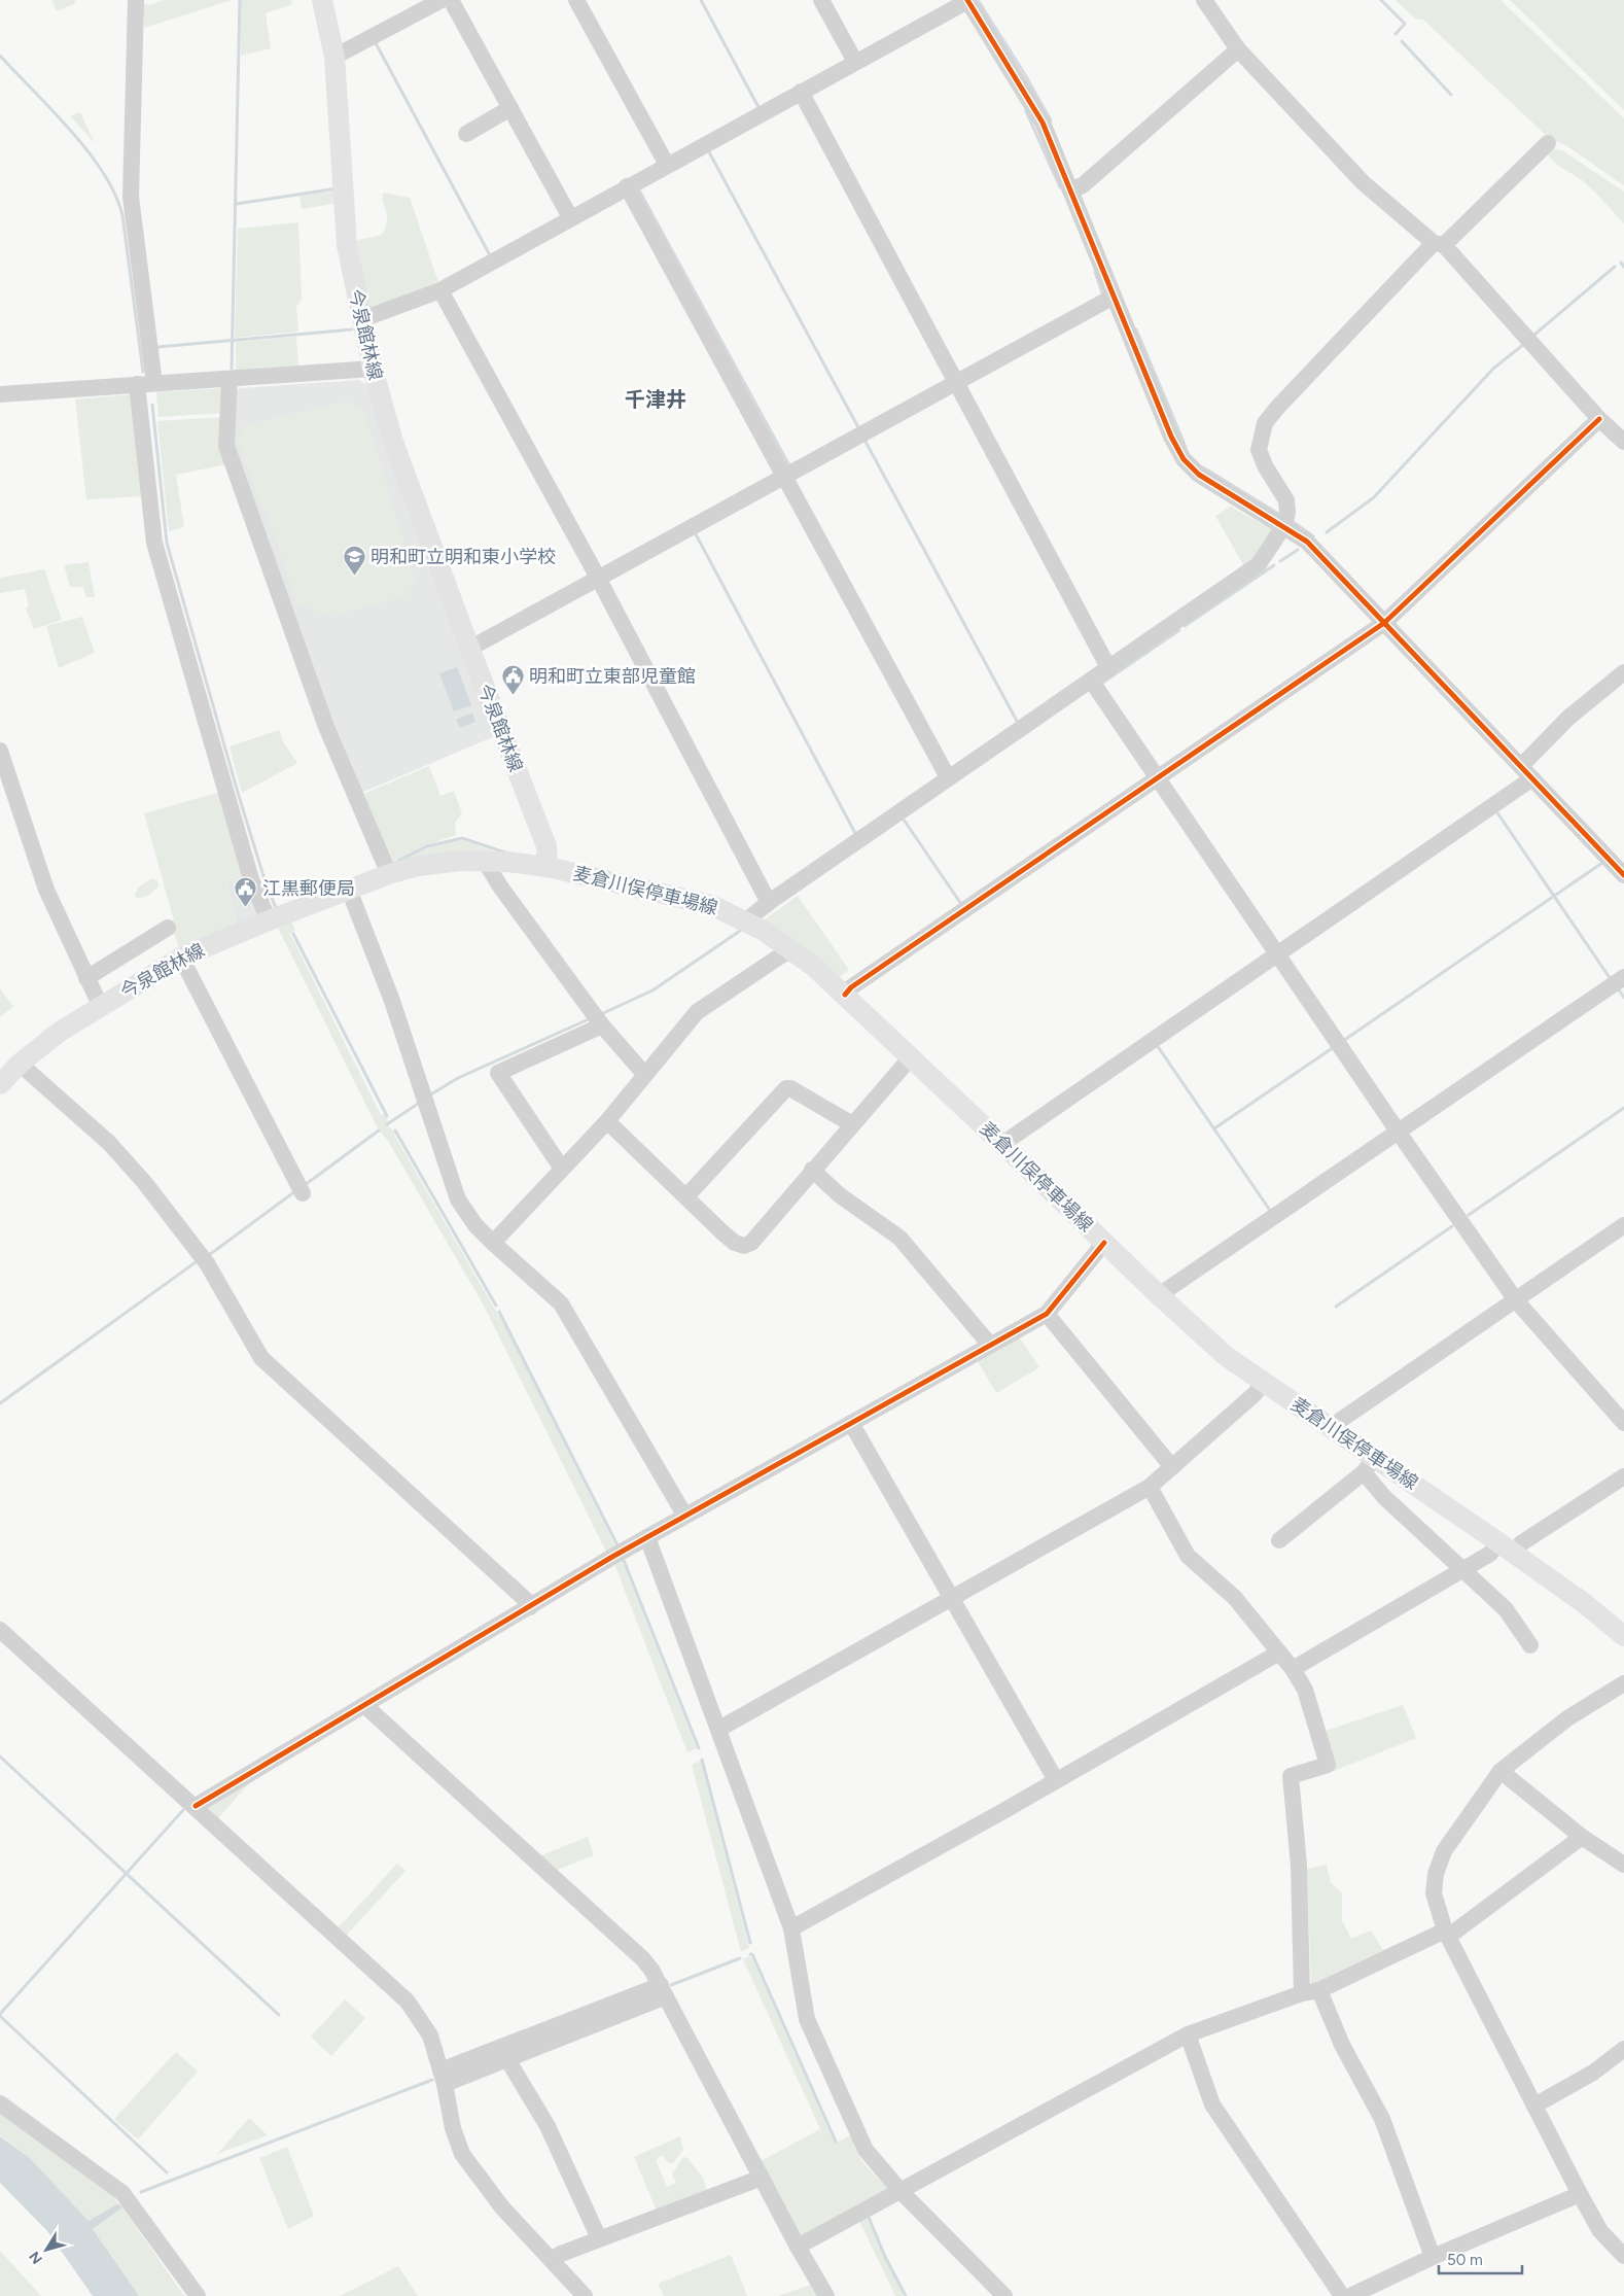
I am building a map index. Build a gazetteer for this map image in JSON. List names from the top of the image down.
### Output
{
  "streets": {
    "main road": ["今泉館林線", "麦倉川俣停車場線"]
  },
  "crossings": [
    ["今泉館林線", "麦倉川俣停車場線"]
  ],
  "districts": ["千津井"],
  "places": {
    "school or university": ["明和町立明和東小学校"],
    "public building": ["明和町立東部児童館", "江黒郵便局"]
  },
  "scale_bar": "50 m",
  "north": "bottom left"
}
